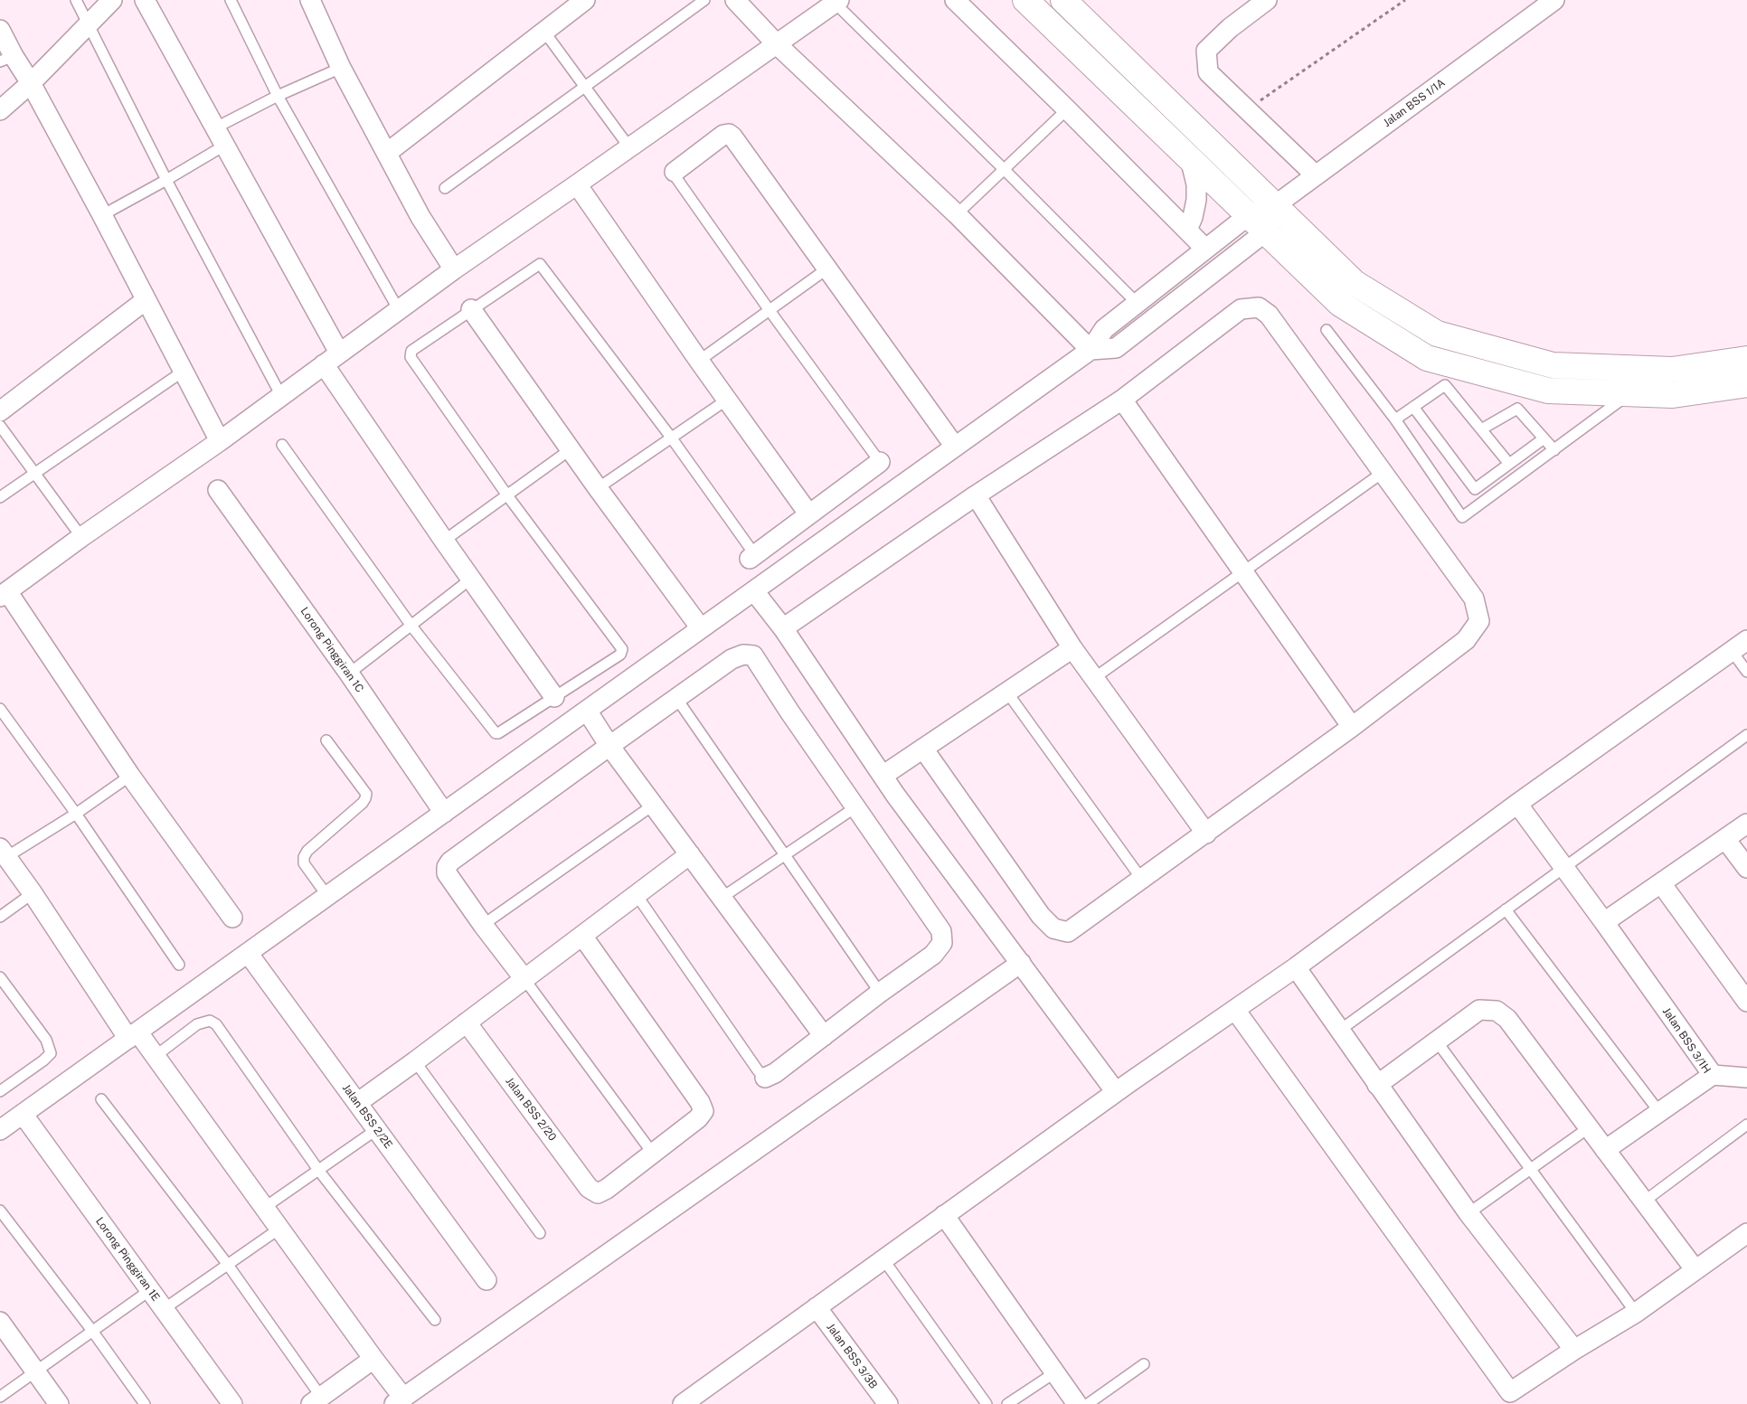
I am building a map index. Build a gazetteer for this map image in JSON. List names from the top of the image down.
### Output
{
  "streets": {
    "street": [
      "Jalan BSS 1/1A",
      "Lorong Pinggiran 1C",
      "Jalan BSS 3/1H",
      "Jalan BSS 2/20",
      "Jalan BSS 2/2E",
      "Lorong Pinggiran 1E",
      "Jalan BSS 3/3B"
    ]
  }
}
